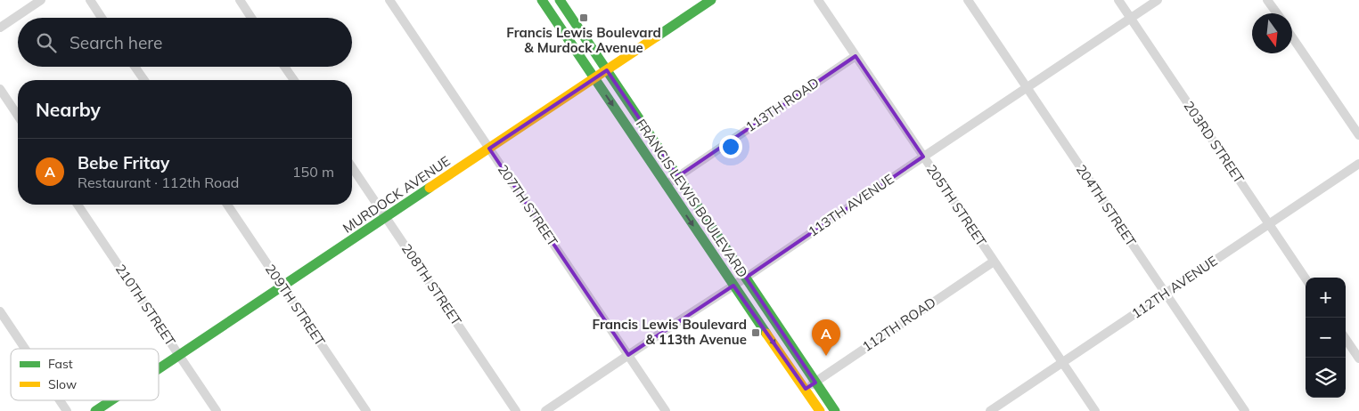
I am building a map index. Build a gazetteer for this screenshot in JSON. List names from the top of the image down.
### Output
{
  "streets": {
    "main road": ["MURDOCK AVENUE", "FRANCIS LEWIS BOULEVARD"],
    "street": [
      "113TH ROAD",
      "203RD STREET",
      "207TH STREET",
      "113TH AVENUE",
      "205TH STREET",
      "204TH STREET",
      "208TH STREET",
      "112TH AVENUE",
      "210TH STREET",
      "209TH STREET",
      "112TH ROAD"
    ]
  },
  "crossings": [
    ["113TH ROAD", "FRANCIS LEWIS BOULEVARD"],
    ["113TH ROAD", "205TH STREET"],
    ["203RD STREET", "113TH AVENUE"],
    ["203RD STREET", "112TH AVENUE"],
    ["MURDOCK AVENUE", "FRANCIS LEWIS BOULEVARD"],
    ["MURDOCK AVENUE", "207TH STREET"],
    ["MURDOCK AVENUE", "208TH STREET"],
    ["MURDOCK AVENUE", "210TH STREET"],
    ["MURDOCK AVENUE", "209TH STREET"],
    ["FRANCIS LEWIS BOULEVARD", "113TH AVENUE"],
    ["FRANCIS LEWIS BOULEVARD", "112TH ROAD"],
    ["207TH STREET", "113TH AVENUE"],
    ["113TH AVENUE", "205TH STREET"],
    ["113TH AVENUE", "204TH STREET"],
    ["205TH STREET", "112TH AVENUE"],
    ["205TH STREET", "112TH ROAD"],
    ["204TH STREET", "112TH AVENUE"]
  ],
  "places": {
    "transit": ["Francis Lewis Boulevard & Murdock Avenue", "Francis Lewis Boulevard & 113th Avenue"]
  },
  "legend": ["Fast", "Slow"],
  "north": "bottom",
  "page": {
    "search": "Search here",
    "heading": "Nearby",
    "list": [
      {
        "mark": "A",
        "name": "Bebe Fritay",
        "note": "Restaurant · 112th Road",
        "value": "150 m"
      }
    ],
    "map_buttons": ["+", "−"],
    "pins": "A"
  }
}
